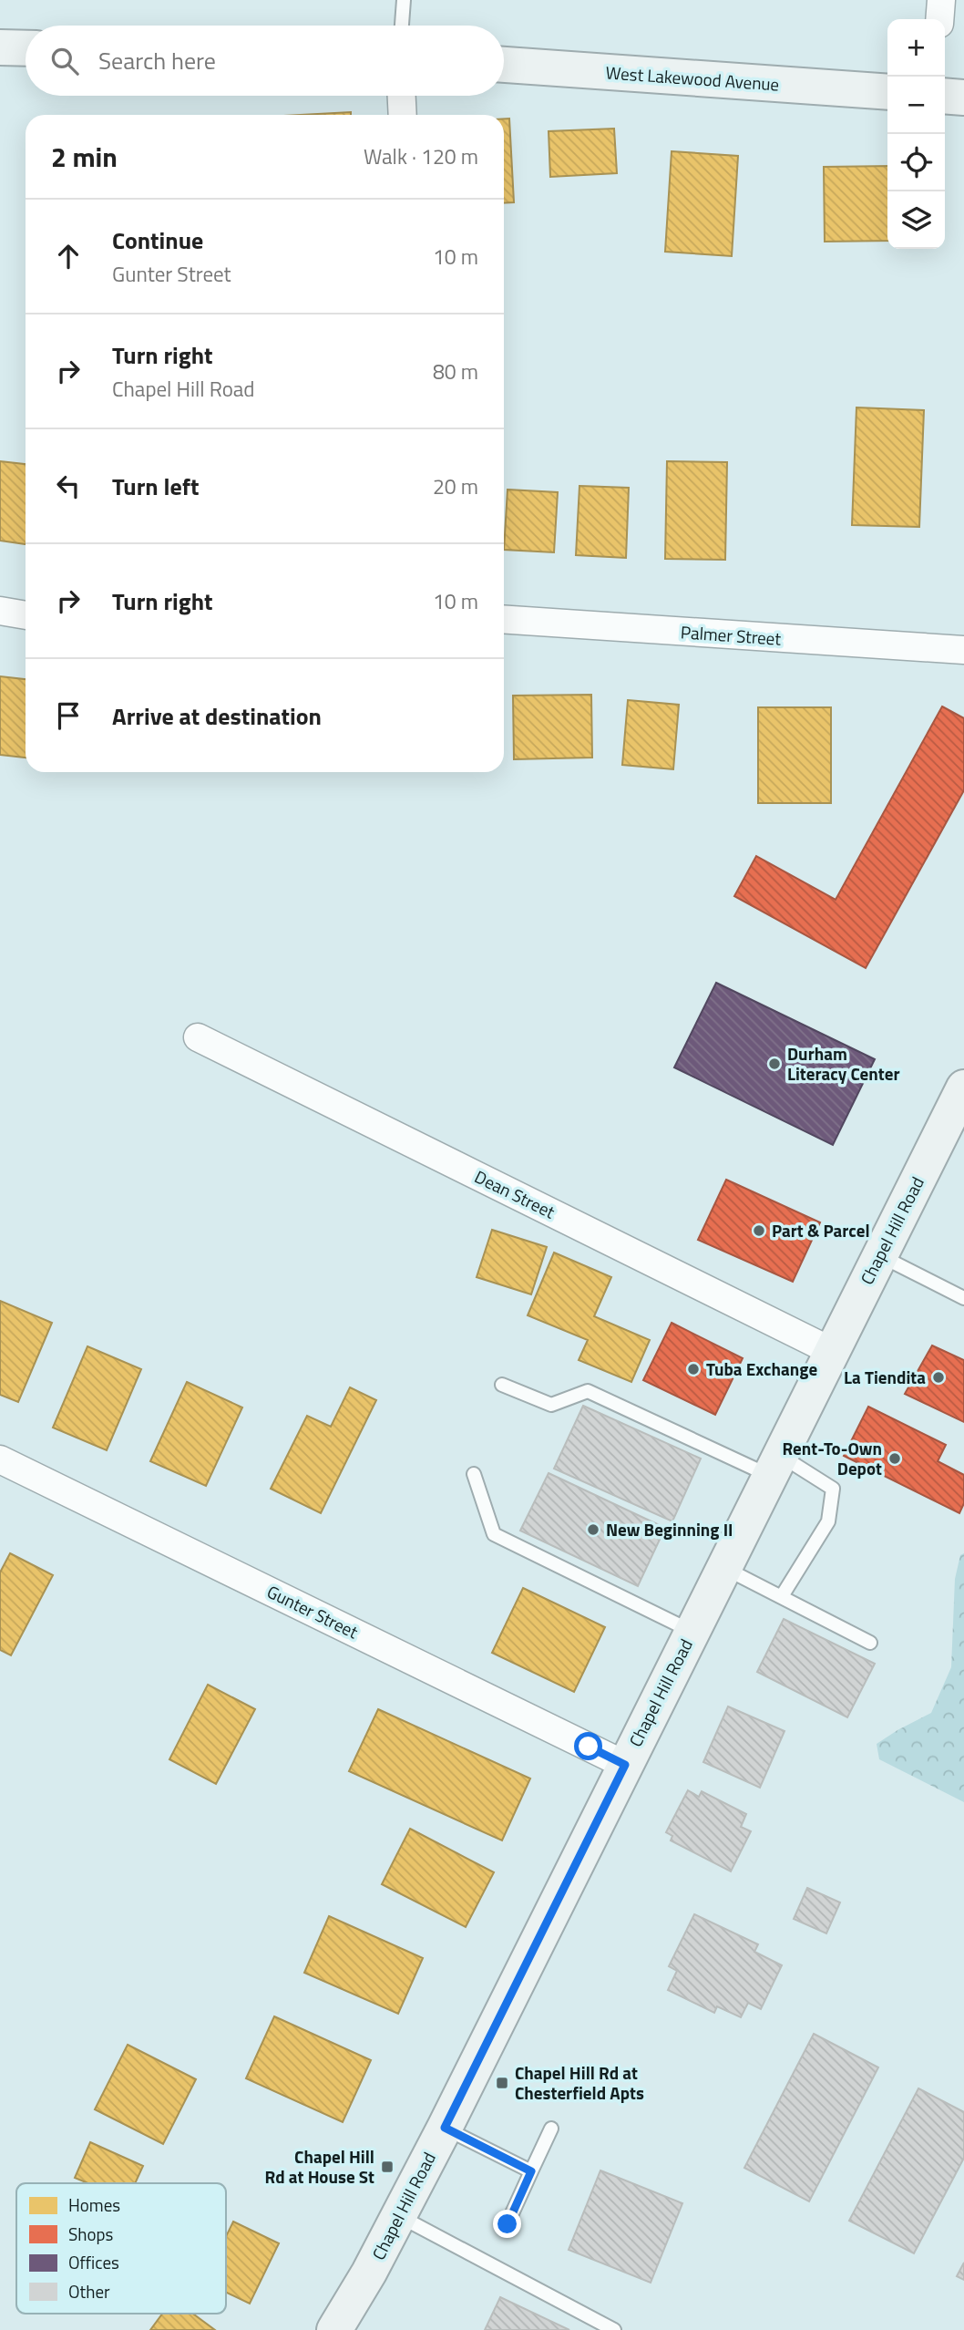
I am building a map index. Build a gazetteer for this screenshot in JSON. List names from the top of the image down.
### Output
{
  "streets": {
    "street": [
      "West Lakewood Avenue",
      "Palmer Street",
      "Dean Street",
      "Chapel Hill Road",
      "Gunter Street"
    ]
  },
  "crossings": [
    ["Dean Street", "Chapel Hill Road"],
    ["Chapel Hill Road", "Gunter Street"]
  ],
  "places": {
    "other": [
      "Durham Literacy Center",
      "Part & Parcel",
      "Tuba Exchange",
      "La Tiendita",
      "Rent-To-Own Depot",
      "New Beginning II"
    ],
    "transit": ["Chapel Hill Rd at Chesterfield Apts", "Chapel Hill Rd at House St"]
  },
  "legend": [
    "Homes",
    "Shops",
    "Offices",
    "Other"
  ],
  "page": {
    "map_buttons": ["+", "−"],
    "search": "Search here",
    "heading": ["2 min", "Walk · 120 m"],
    "list": [
      ["Continue", "Gunter Street", "10 m"],
      ["Turn right", "Chapel Hill Road", "80 m"],
      ["Turn left", "20 m"],
      ["Turn right", "10 m"],
      "Arrive at destination"
    ]
  }
}
